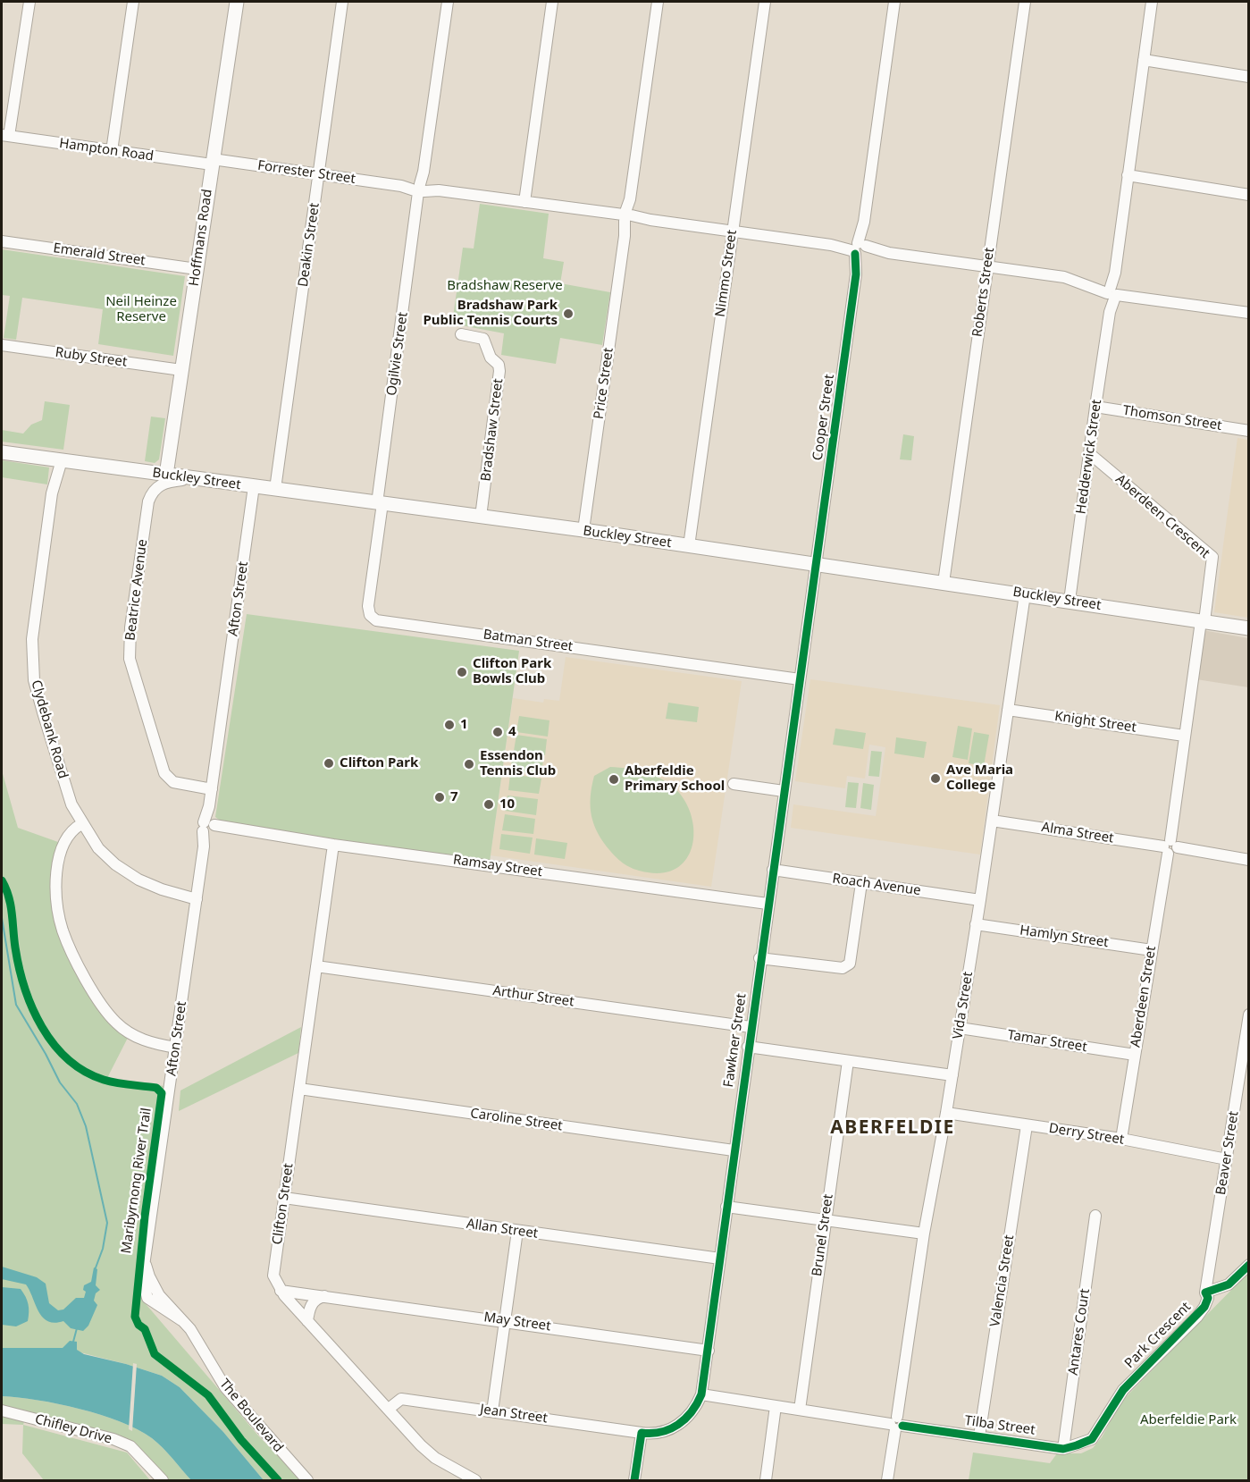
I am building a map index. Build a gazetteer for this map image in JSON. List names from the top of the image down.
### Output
{
  "streets": {
    "main road": ["Hoffmans Road", "Buckley Street"],
    "street": [
      "Hampton Road",
      "Forrester Street",
      "Deakin Street",
      "Emerald Street",
      "Nimmo Street",
      "Roberts Street",
      "Ogilvie Street",
      "Ruby Street",
      "Price Street",
      "Cooper Street",
      "Thomson Street",
      "Bradshaw Street",
      "Hedderwick Street",
      "Aberdeen Crescent",
      "Beatrice Avenue",
      "Afton Street",
      "Batman Street",
      "Knight Street",
      "Clydebank Road",
      "Alma Street",
      "Ramsay Street",
      "Roach Avenue",
      "Hamlyn Street",
      "Arthur Street",
      "Aberdeen Street",
      "Vida Street",
      "Fawkner Street",
      "Tamar Street",
      "Caroline Street",
      "Derry Street",
      "Beaver Street",
      "Clifton Street",
      "Allan Street",
      "Brunel Street",
      "Valencia Street",
      "May Street",
      "Antares Court",
      "Park Crescent",
      "Jean Street",
      "The Boulevard",
      "Tilba Street",
      "Chifley Drive"
    ],
    "cycle path": ["Maribyrnong River Trail"]
  },
  "crossings": [
    ["Hampton Road", "Forrester Street"],
    ["Hampton Road", "Hoffmans Road"],
    ["Forrester Street", "Hoffmans Road"],
    ["Forrester Street", "Deakin Street"],
    ["Forrester Street", "Nimmo Street"],
    ["Forrester Street", "Roberts Street"],
    ["Forrester Street", "Ogilvie Street"],
    ["Forrester Street", "Price Street"],
    ["Forrester Street", "Cooper Street"],
    ["Forrester Street", "Hedderwick Street"],
    ["Hoffmans Road", "Emerald Street"],
    ["Hoffmans Road", "Ruby Street"],
    ["Hoffmans Road", "Buckley Street"],
    ["Deakin Street", "Buckley Street"],
    ["Nimmo Street", "Buckley Street"],
    ["Roberts Street", "Buckley Street"],
    ["Ogilvie Street", "Buckley Street"],
    ["Ogilvie Street", "Batman Street"],
    ["Price Street", "Buckley Street"],
    ["Cooper Street", "Buckley Street"],
    ["Cooper Street", "Fawkner Street"],
    ["Thomson Street", "Hedderwick Street"],
    ["Bradshaw Street", "Buckley Street"],
    ["Hedderwick Street", "Buckley Street"],
    ["Hedderwick Street", "Aberdeen Crescent"],
    ["Buckley Street", "Aberdeen Crescent"],
    ["Buckley Street", "Beatrice Avenue"],
    ["Buckley Street", "Afton Street"],
    ["Buckley Street", "Batman Street"],
    ["Buckley Street", "Clydebank Road"],
    ["Buckley Street", "Aberdeen Street"],
    ["Buckley Street", "Vida Street"],
    ["Buckley Street", "Fawkner Street"],
    ["Aberdeen Crescent", "Aberdeen Street"],
    ["Beatrice Avenue", "Afton Street"],
    ["Afton Street", "Clydebank Road"],
    ["Afton Street", "Ramsay Street"],
    ["Afton Street", "The Boulevard"],
    ["Batman Street", "Fawkner Street"],
    ["Knight Street", "Aberdeen Street"],
    ["Knight Street", "Vida Street"],
    ["Alma Street", "Aberdeen Street"],
    ["Alma Street", "Vida Street"],
    ["Ramsay Street", "Fawkner Street"],
    ["Ramsay Street", "Clifton Street"],
    ["Roach Avenue", "Vida Street"],
    ["Roach Avenue", "Fawkner Street"],
    ["Hamlyn Street", "Aberdeen Street"],
    ["Hamlyn Street", "Vida Street"],
    ["Arthur Street", "Fawkner Street"],
    ["Arthur Street", "Clifton Street"],
    ["Aberdeen Street", "Tamar Street"],
    ["Aberdeen Street", "Derry Street"],
    ["Vida Street", "Tamar Street"],
    ["Vida Street", "Derry Street"],
    ["Vida Street", "Tilba Street"],
    ["Fawkner Street", "Caroline Street"],
    ["Fawkner Street", "Allan Street"],
    ["Fawkner Street", "May Street"],
    ["Fawkner Street", "Jean Street"],
    ["Fawkner Street", "Tilba Street"],
    ["Caroline Street", "Clifton Street"],
    ["Derry Street", "Beaver Street"],
    ["Derry Street", "Valencia Street"],
    ["Beaver Street", "Park Crescent"],
    ["Clifton Street", "Allan Street"],
    ["Clifton Street", "May Street"],
    ["Clifton Street", "Jean Street"],
    ["Brunel Street", "Tilba Street"],
    ["Valencia Street", "Tilba Street"],
    ["Antares Court", "Tilba Street"],
    ["Park Crescent", "Tilba Street"]
  ],
  "districts": ["ABERFELDIE"],
  "parks": ["Bradshaw Reserve", "Neil Heinze Reserve", "Aberfeldie Park"],
  "places": [
    "Bradshaw Park Public Tennis Courts",
    "Clifton Park Bowls Club",
    "1",
    "4",
    "Clifton Park",
    "Essendon Tennis Club",
    "Ave Maria College",
    "Aberfeldie Primary School",
    "7",
    "10"
  ]
}
